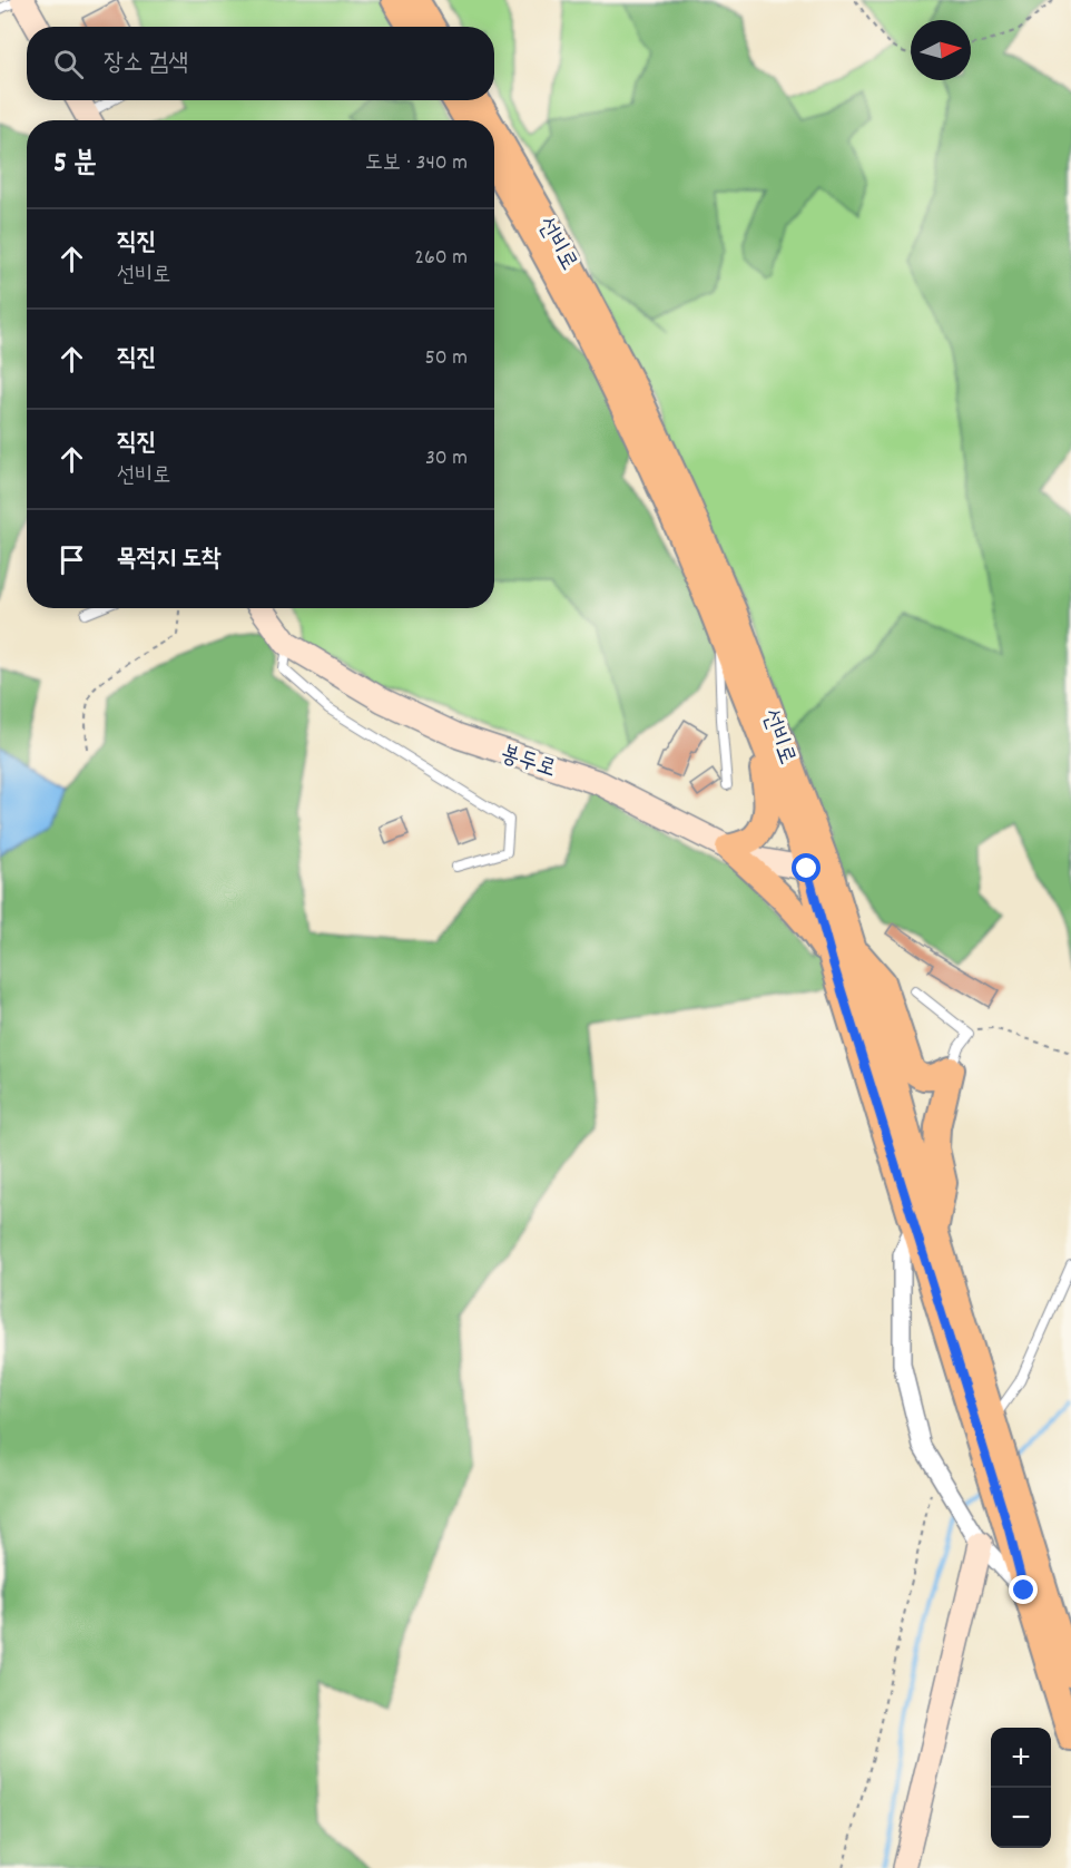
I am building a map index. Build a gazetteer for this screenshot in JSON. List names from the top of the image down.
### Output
{
  "streets": {
    "main road": ["선비로", "봉두로"]
  },
  "crossings": [
    ["선비로", "봉두로"]
  ],
  "north": "right",
  "page": {
    "search": "장소 검색",
    "heading": ["5 분", "도보 · 340 m"],
    "list": [
      ["직진", "선비로", "260 m"],
      ["직진", "50 m"],
      ["직진", "선비로", "30 m"],
      "목적지 도착"
    ],
    "map_buttons": ["+", "−"]
  }
}
